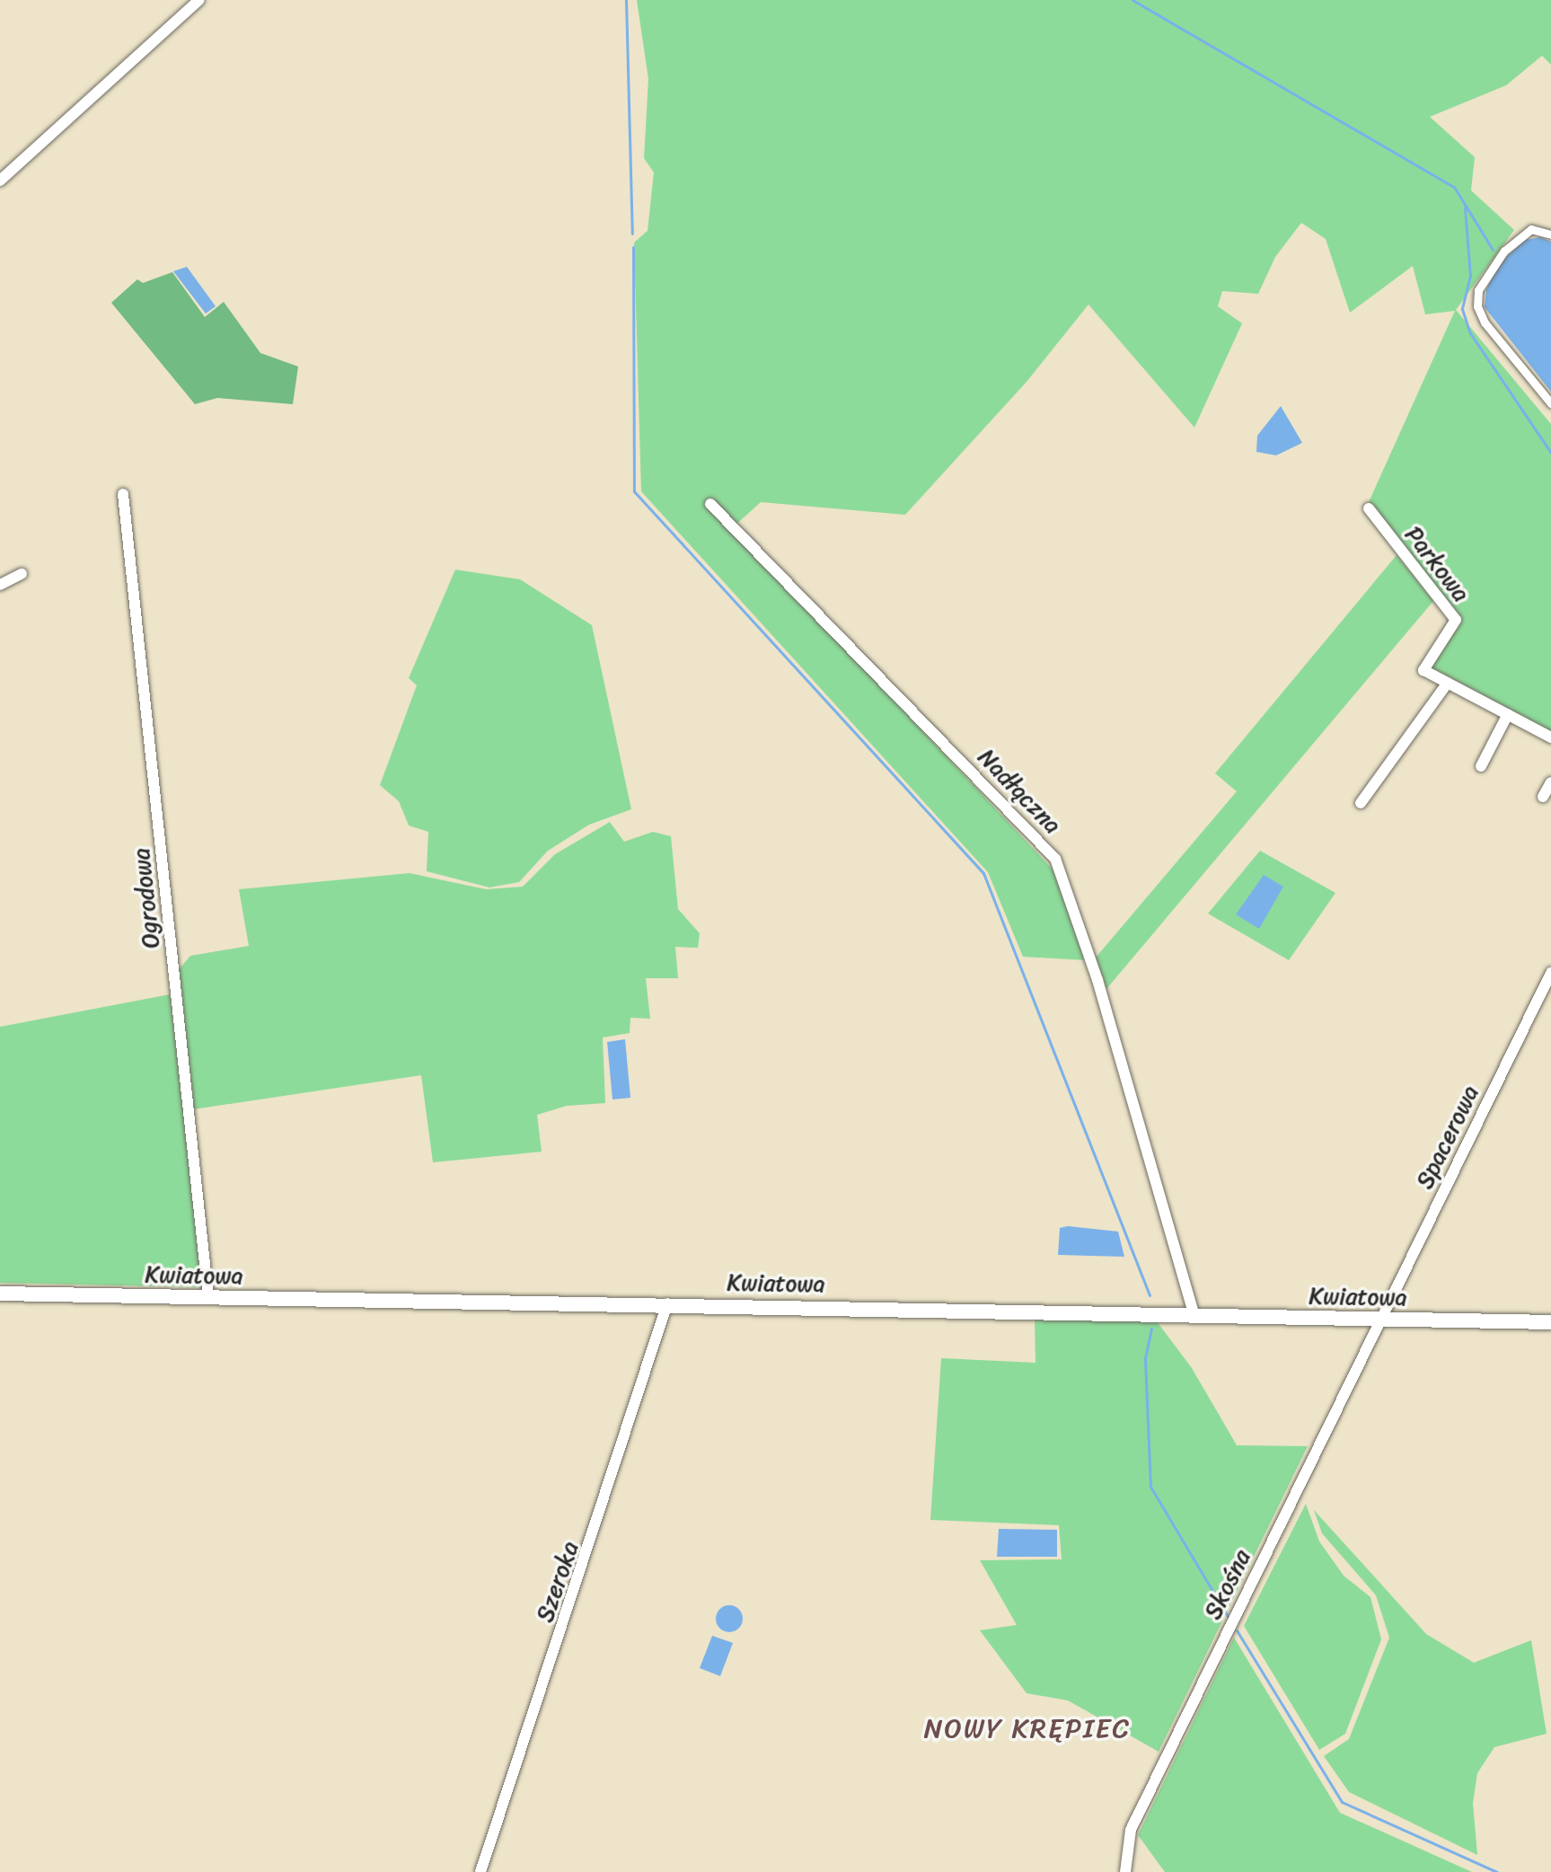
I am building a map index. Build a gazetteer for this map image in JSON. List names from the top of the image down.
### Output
{
  "streets": {
    "street": [
      "Parkowa",
      "Nadłączna",
      "Ogrodowa",
      "Spacerowa",
      "Kwiatowa",
      "Szeroka",
      "Skośna"
    ]
  },
  "crossings": [
    ["Nadłączna", "Kwiatowa"],
    ["Ogrodowa", "Kwiatowa"],
    ["Spacerowa", "Kwiatowa"],
    ["Spacerowa", "Skośna"],
    ["Kwiatowa", "Szeroka"],
    ["Kwiatowa", "Skośna"]
  ],
  "districts": ["NOWY KRĘPIEC"]
}
